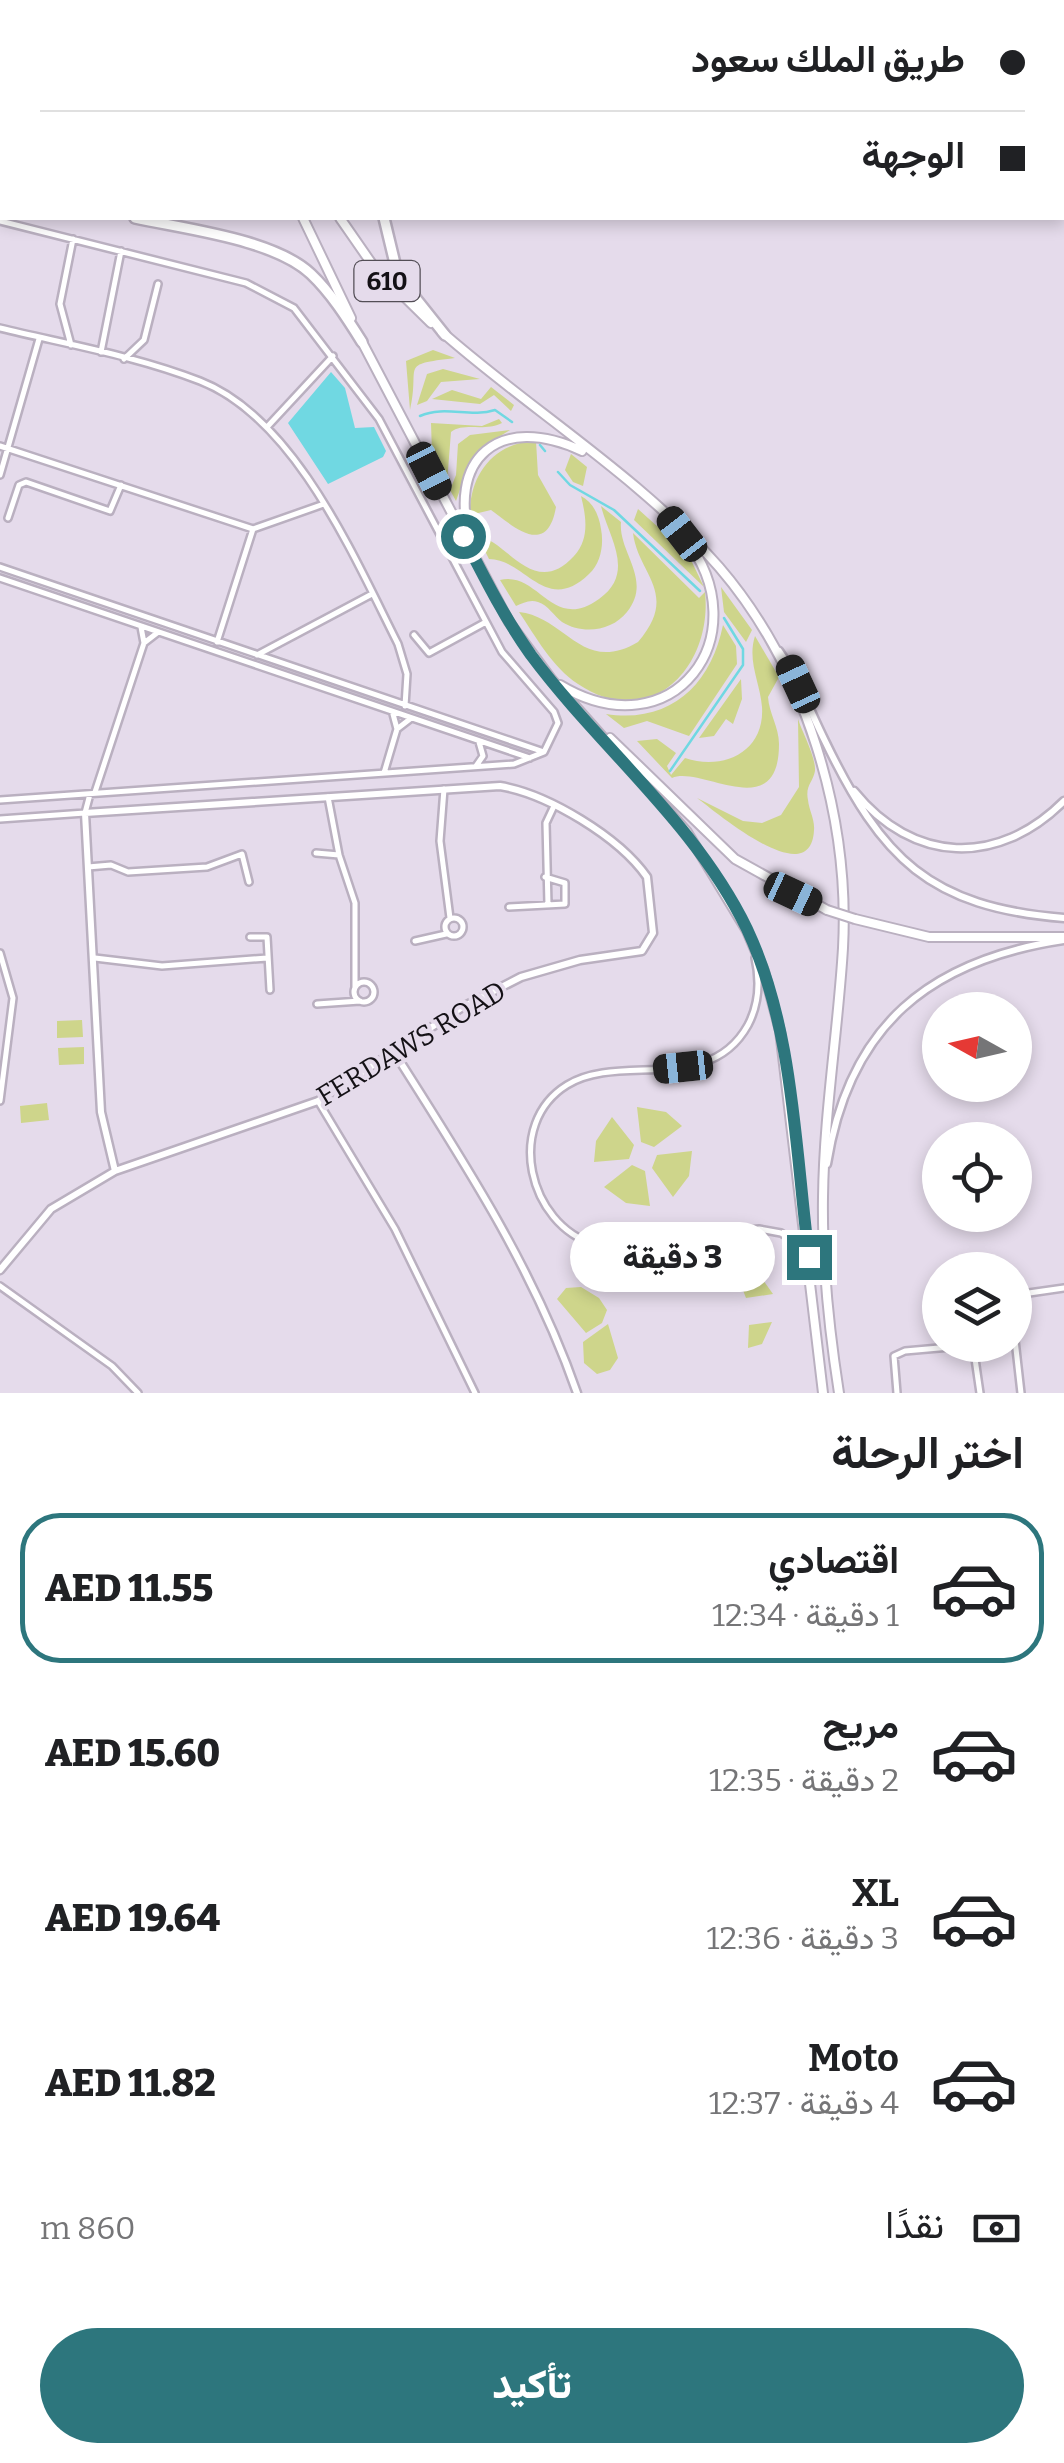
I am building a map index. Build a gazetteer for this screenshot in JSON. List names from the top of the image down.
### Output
{
  "streets": {
    "main road": ["610"],
    "street": ["FERDAWS ROAD"]
  },
  "north": "left",
  "page": {
    "banner": ["طريق الملك سعود", "الوجهة"],
    "bubble": "3 دقيقة",
    "heading": "اختر الرحلة",
    "list": [
      {
        "name": "اقتصادي",
        "note": "1 دقيقة · 12:34",
        "value": "AED 11.55"
      },
      {
        "name": "مريح",
        "note": "2 دقيقة · 12:35",
        "value": "AED 15.60"
      },
      {
        "name": "XL",
        "note": "3 دقيقة · 12:36",
        "value": "AED 19.64"
      },
      {
        "name": "Moto",
        "note": "4 دقيقة · 12:37",
        "value": "AED 11.82"
      }
    ],
    "pay": ["نقدًا", "860 m"],
    "buttons": "تأكيد"
  }
}
